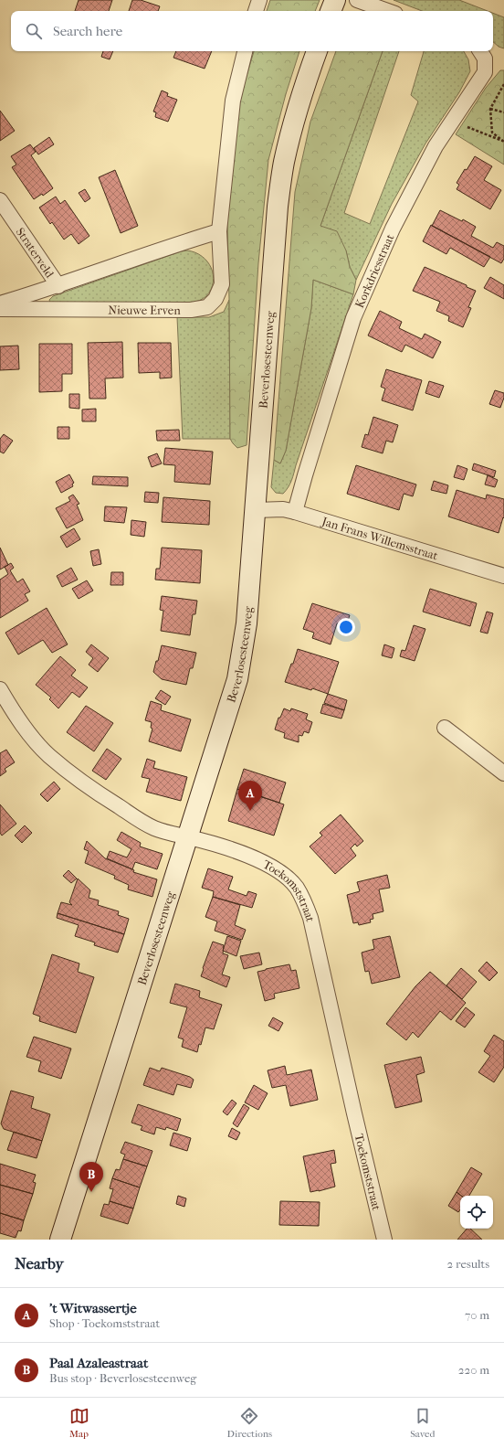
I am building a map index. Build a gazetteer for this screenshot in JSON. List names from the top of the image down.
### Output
{
  "streets": {
    "street": [
      "Straterveld",
      "Korkdriesstraat",
      "Nieuwe Erven",
      "Beverlosesteenweg",
      "Jan Frans Willemsstraat",
      "Toekomststraat"
    ]
  },
  "crossings": [
    ["Korkdriesstraat", "Jan Frans Willemsstraat"],
    ["Beverlosesteenweg", "Jan Frans Willemsstraat"],
    ["Beverlosesteenweg", "Toekomststraat"]
  ],
  "page": {
    "search": "Search here",
    "pins": ["A", "B"],
    "heading": ["Nearby", "2 results"],
    "list": [
      {
        "mark": "A",
        "name": "'t Witwassertje",
        "note": "Shop · Toekomststraat",
        "value": "70 m"
      },
      {
        "mark": "B",
        "name": "Paal Azaleastraat",
        "note": "Bus stop · Beverlosesteenweg",
        "value": "220 m"
      }
    ],
    "nav": ["Map", "Directions", "Saved"]
  }
}
